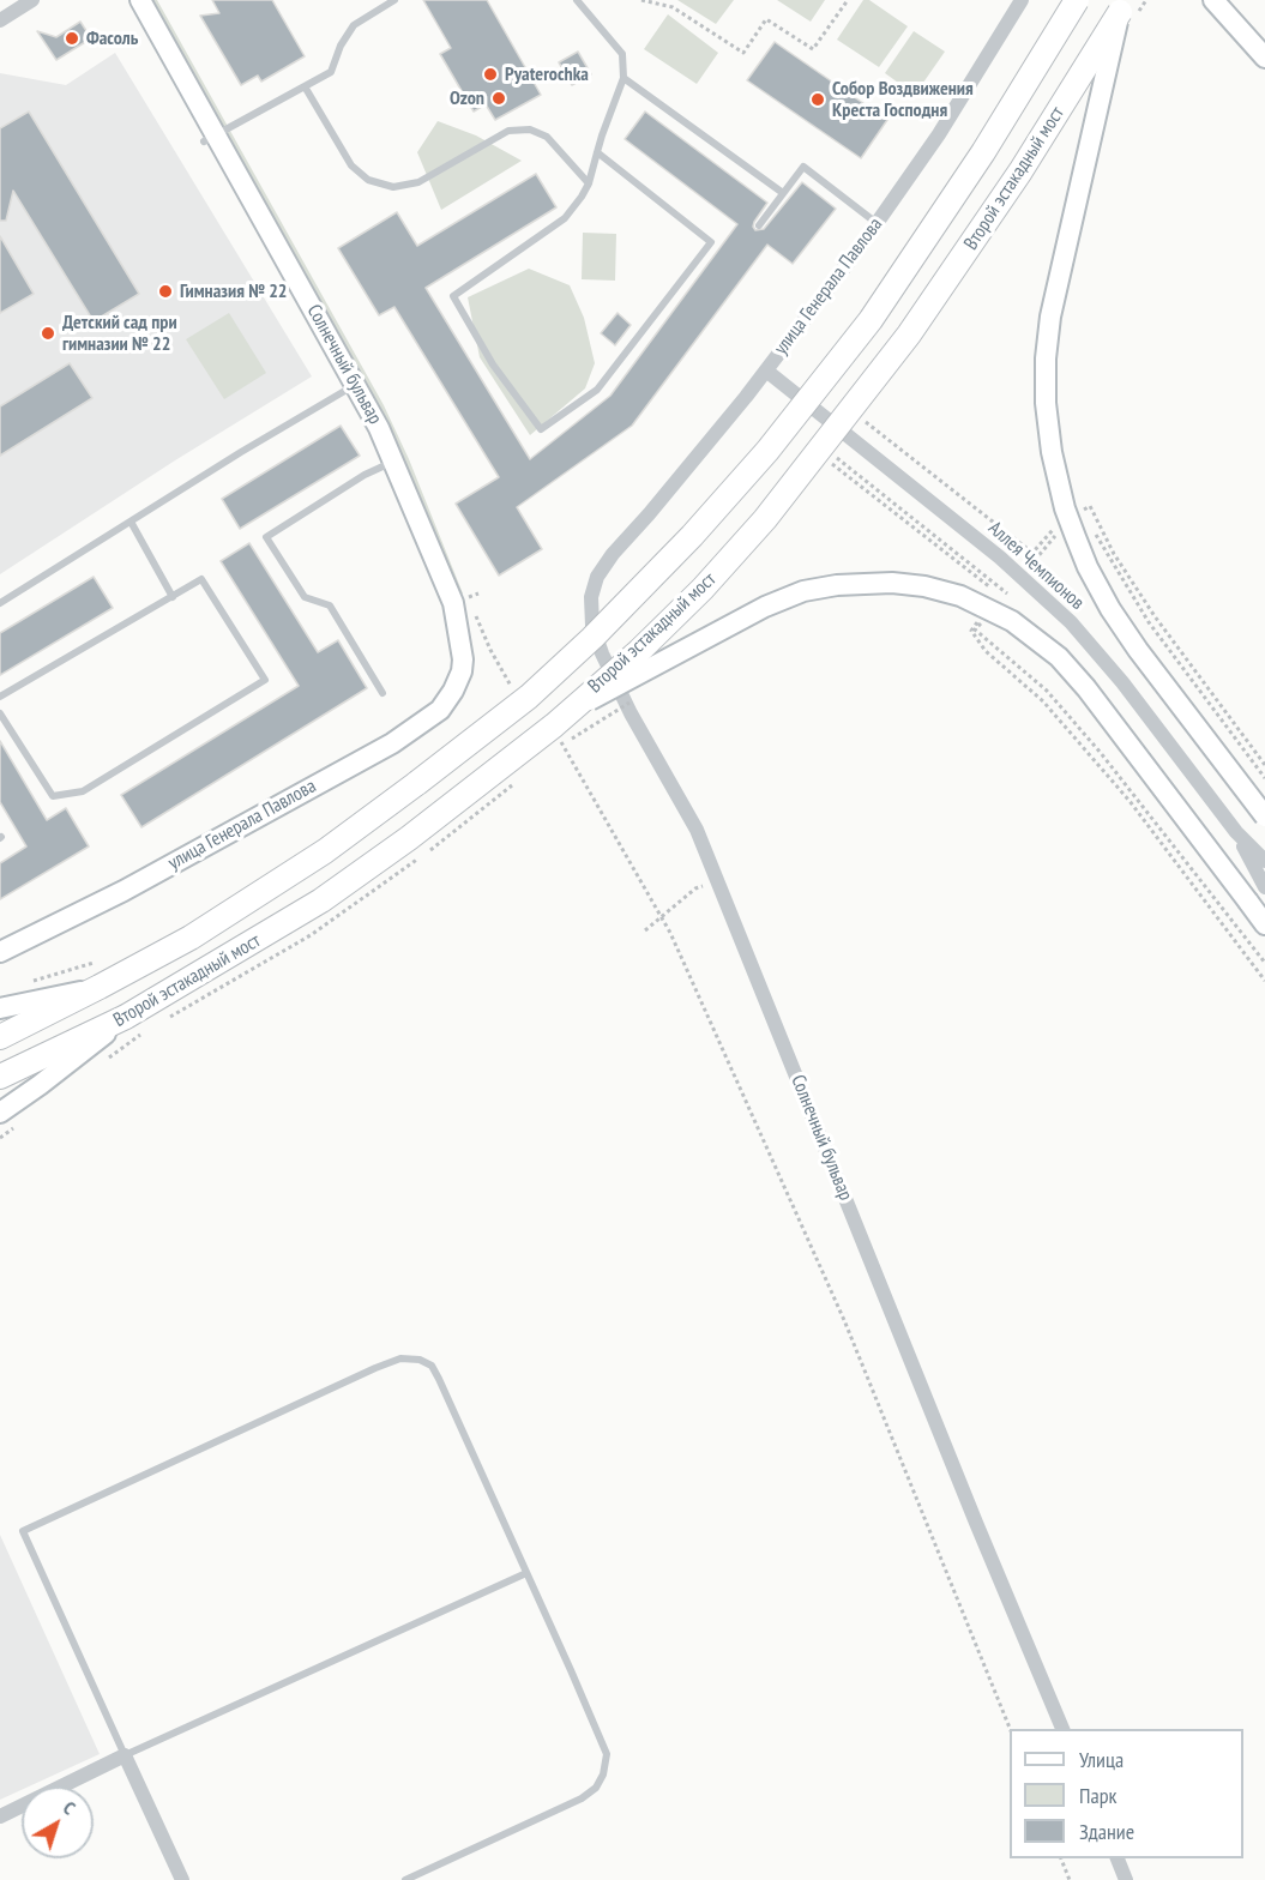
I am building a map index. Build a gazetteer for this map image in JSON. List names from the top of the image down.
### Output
{
  "streets": {
    "main road": ["Второй эстакадный мост", "улица Генерала Павлова", "Солнечный бульвар"],
    "street": ["Аллея Чемпионов"]
  },
  "crossings": [
    ["улица Генерала Павлова", "Солнечный бульвар"],
    ["улица Генерала Павлова", "Аллея Чемпионов"]
  ],
  "places": [
    "Фасоль",
    "Pyaterochka",
    "Ozon",
    "Собор Воздвижения Креста Господня",
    "Гимназия № 22",
    "Детский сад при гимназии № 22"
  ],
  "legend": ["Улица", "Парк", "Здание"],
  "north": "top right"
}
